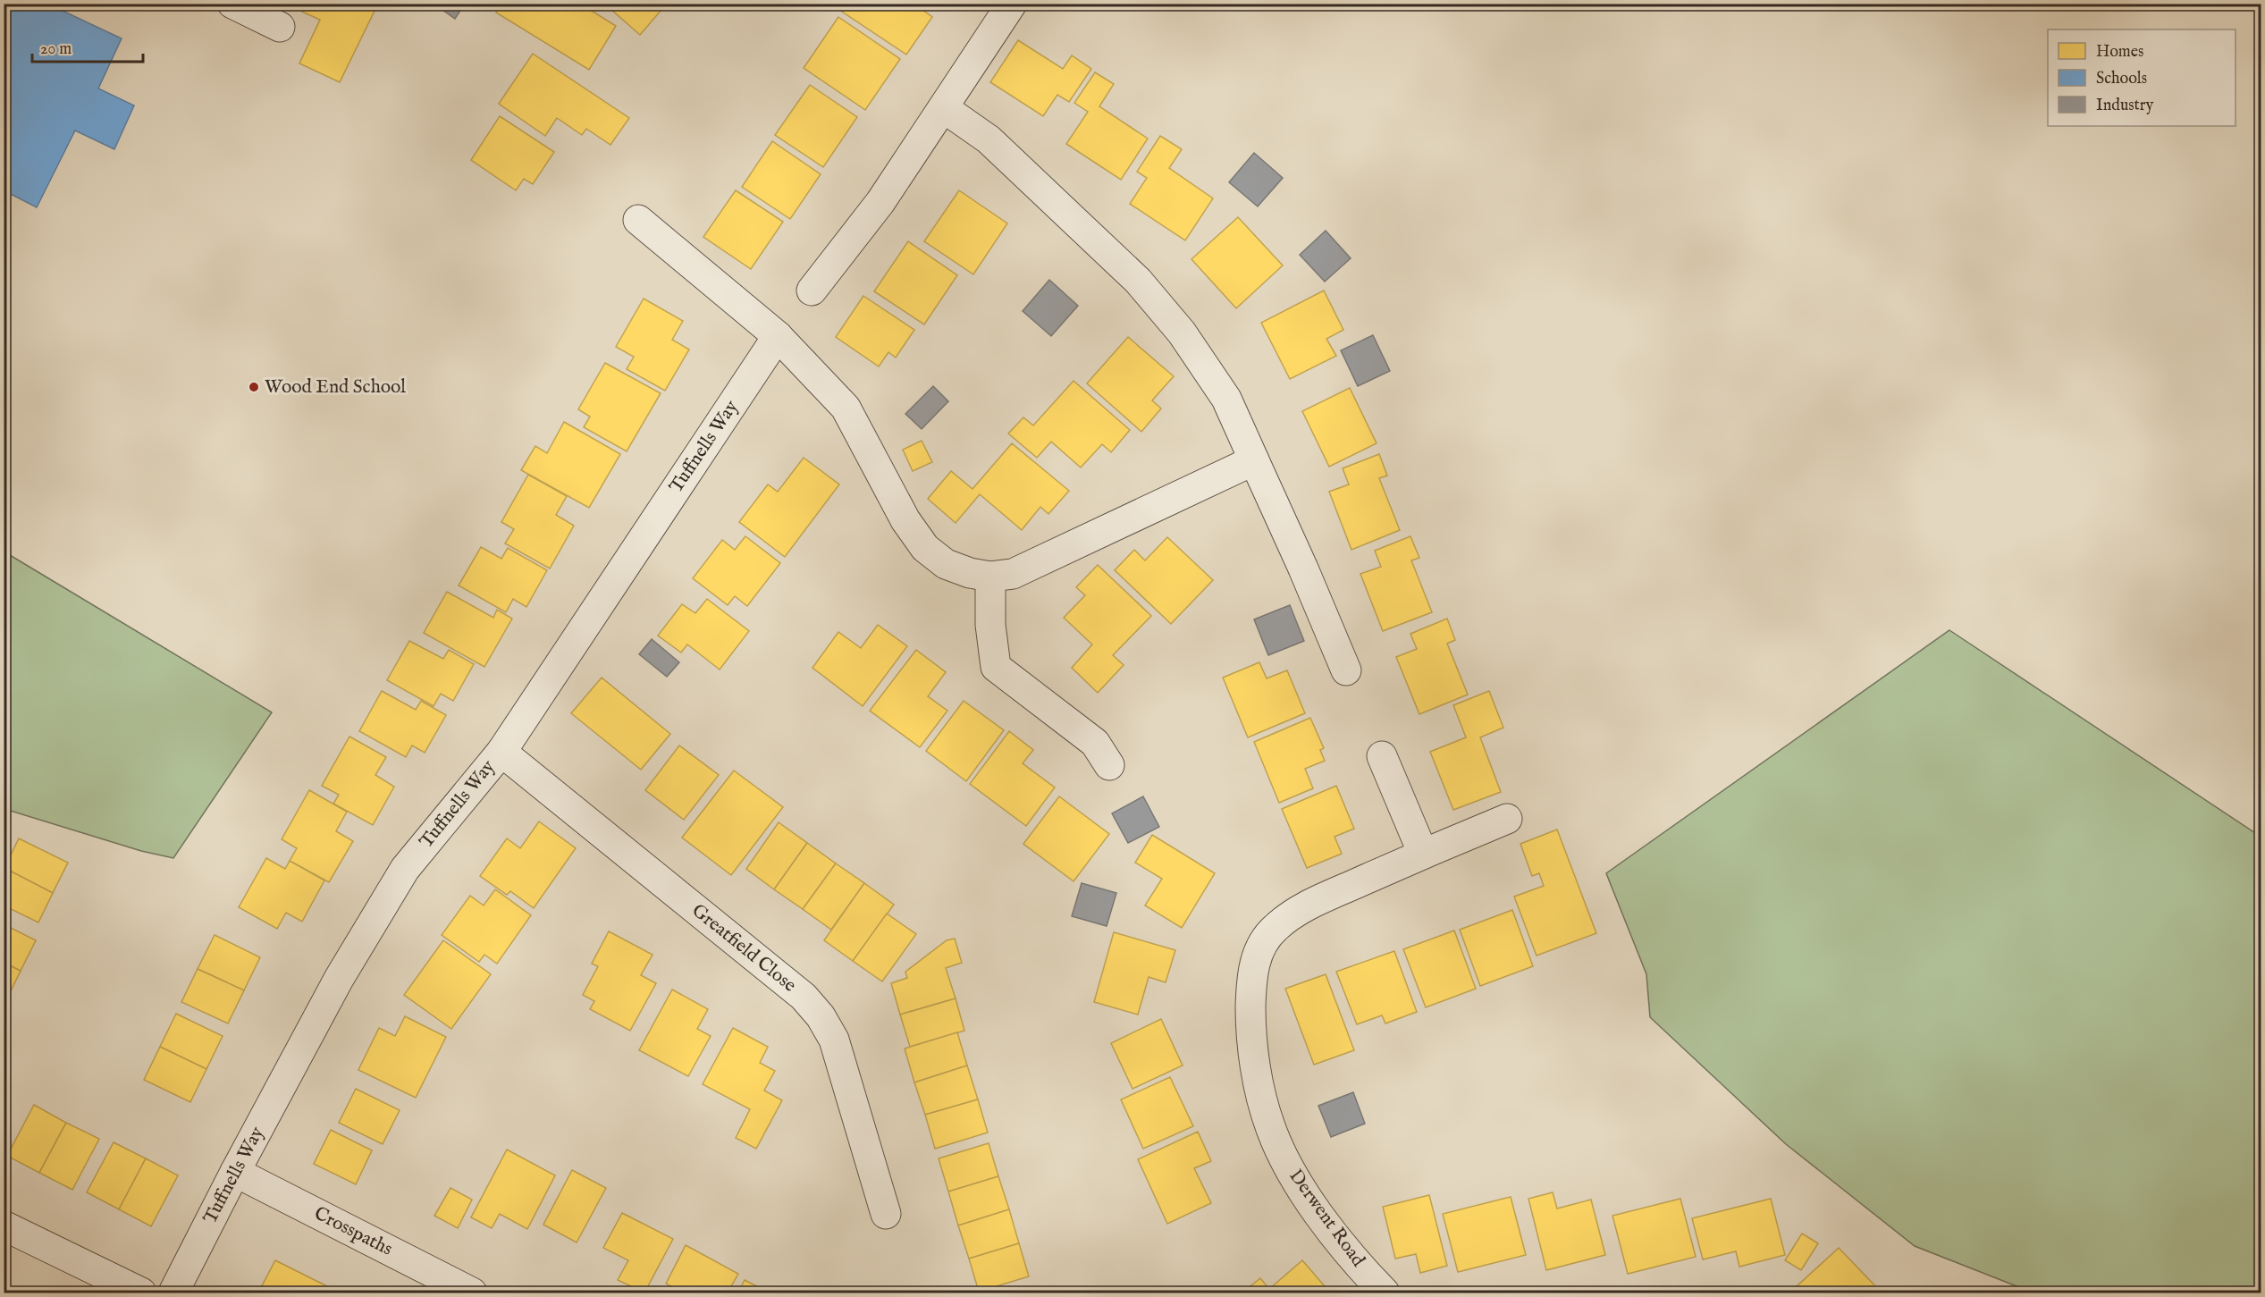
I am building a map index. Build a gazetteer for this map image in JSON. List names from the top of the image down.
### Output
{
  "streets": {
    "street": [
      "Tuffnells Way",
      "Greatfield Close",
      "Derwent Road",
      "Crosspaths"
    ]
  },
  "crossings": [
    ["Tuffnells Way", "Greatfield Close"],
    ["Tuffnells Way", "Crosspaths"]
  ],
  "places": ["Wood End School"],
  "legend": ["Homes", "Schools", "Industry"],
  "scale_bar": "20 m"
}
